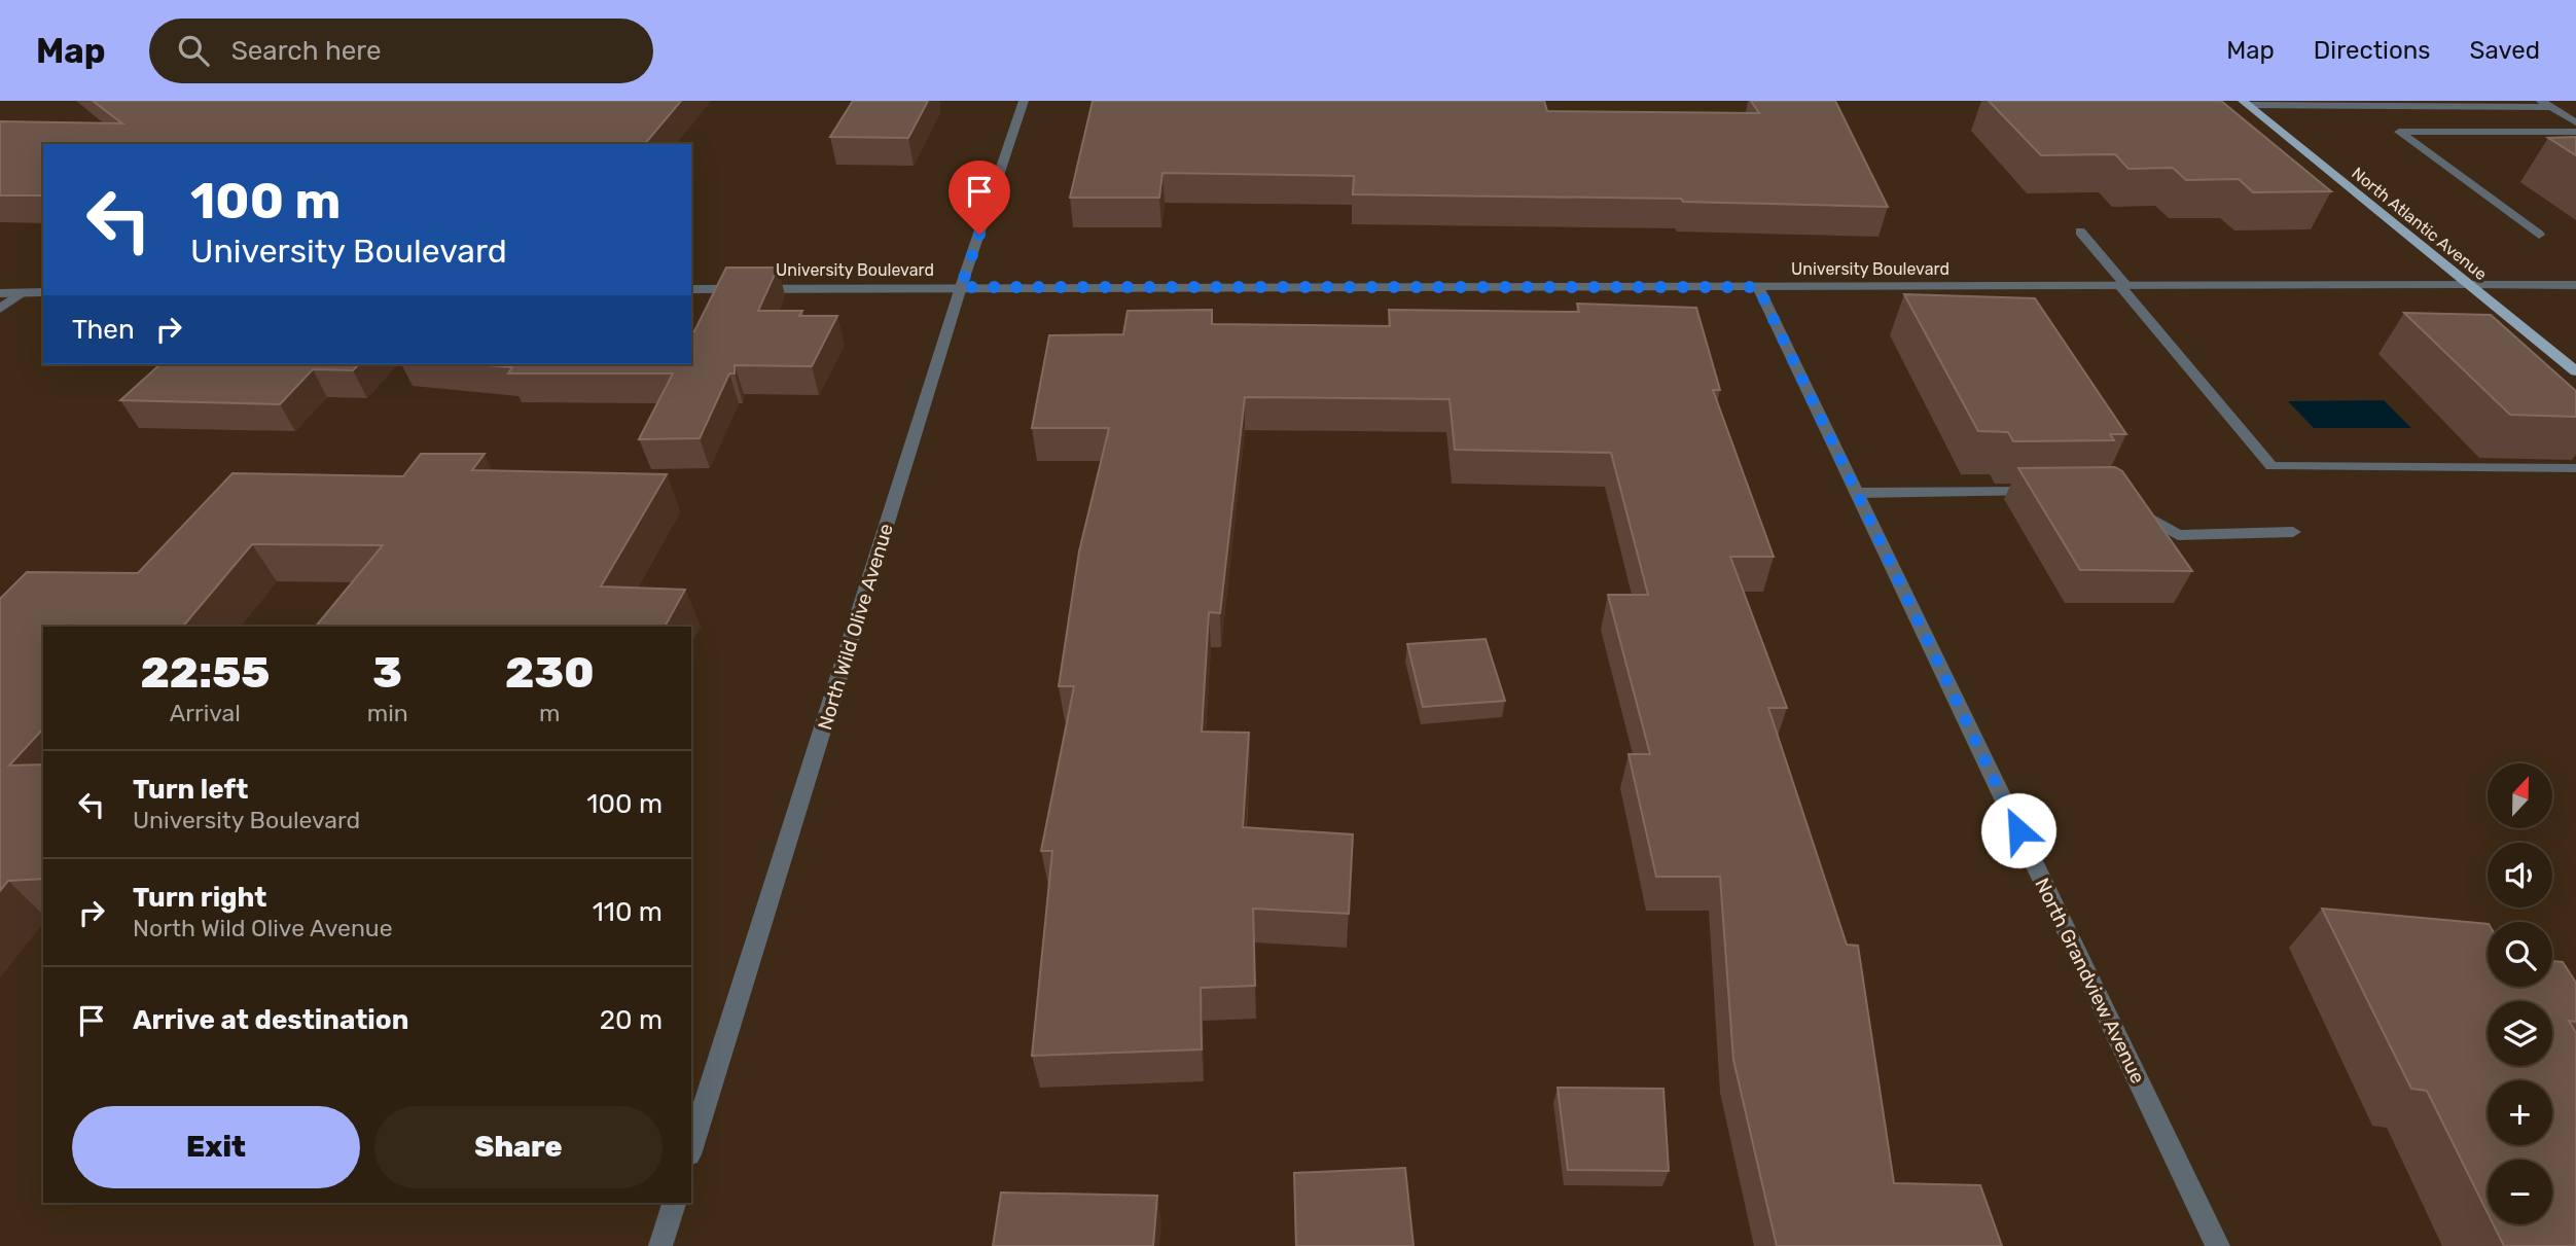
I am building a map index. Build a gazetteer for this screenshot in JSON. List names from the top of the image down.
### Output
{
  "streets": {
    "main road": ["North Atlantic Avenue"],
    "street": ["University Boulevard", "North Wild Olive Avenue", "North Grandview Avenue"]
  },
  "crossings": [
    ["North Atlantic Avenue", "University Boulevard"],
    ["University Boulevard", "North Wild Olive Avenue"],
    ["University Boulevard", "North Grandview Avenue"]
  ],
  "north": "top",
  "page": {
    "header": "Map",
    "search": "Search here",
    "nav": ["Map", "Directions", "Saved"],
    "turn": ["100 m", "University Boulevard"],
    "then": "Then",
    "eta": [
      "22:55",
      "Arrival",
      "3",
      "min",
      "230",
      "m"
    ],
    "list": [
      {
        "name": "Turn left",
        "note": "University Boulevard",
        "value": "100 m"
      },
      {
        "name": "Turn right",
        "note": "North Wild Olive Avenue",
        "value": "110 m"
      },
      {
        "name": "Arrive at destination",
        "value": "20 m"
      }
    ],
    "map_buttons": ["+", "−"],
    "buttons": ["Exit", "Share"]
  }
}
